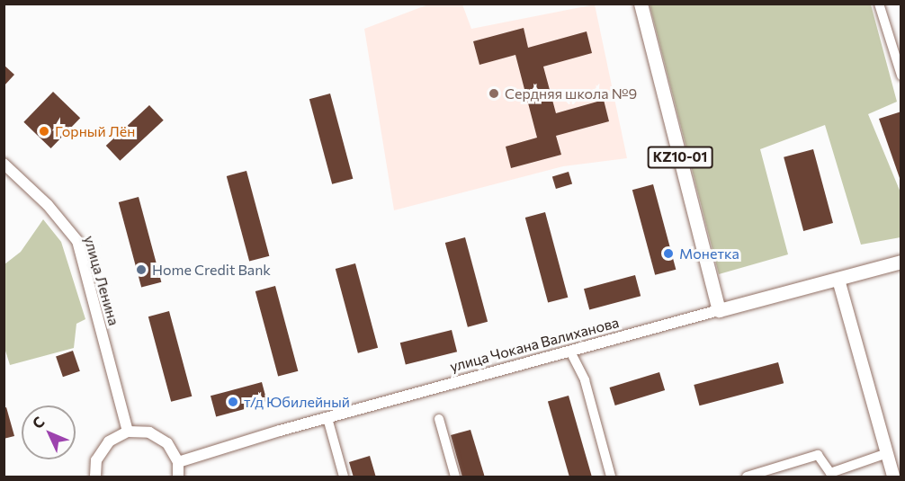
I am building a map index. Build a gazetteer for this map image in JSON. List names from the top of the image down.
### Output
{
  "streets": {
    "main road": ["KZ10-01", "улица Чокана Валиханова"],
    "street": ["улица Ленина"]
  },
  "crossings": [
    ["KZ10-01", "улица Чокана Валиханова"]
  ],
  "places": [
    "Сердняя школа №9",
    "Горный Лён",
    "Монетка",
    "Home Credit Bank",
    "т/д Юбилейный"
  ],
  "north": "top left"
}
